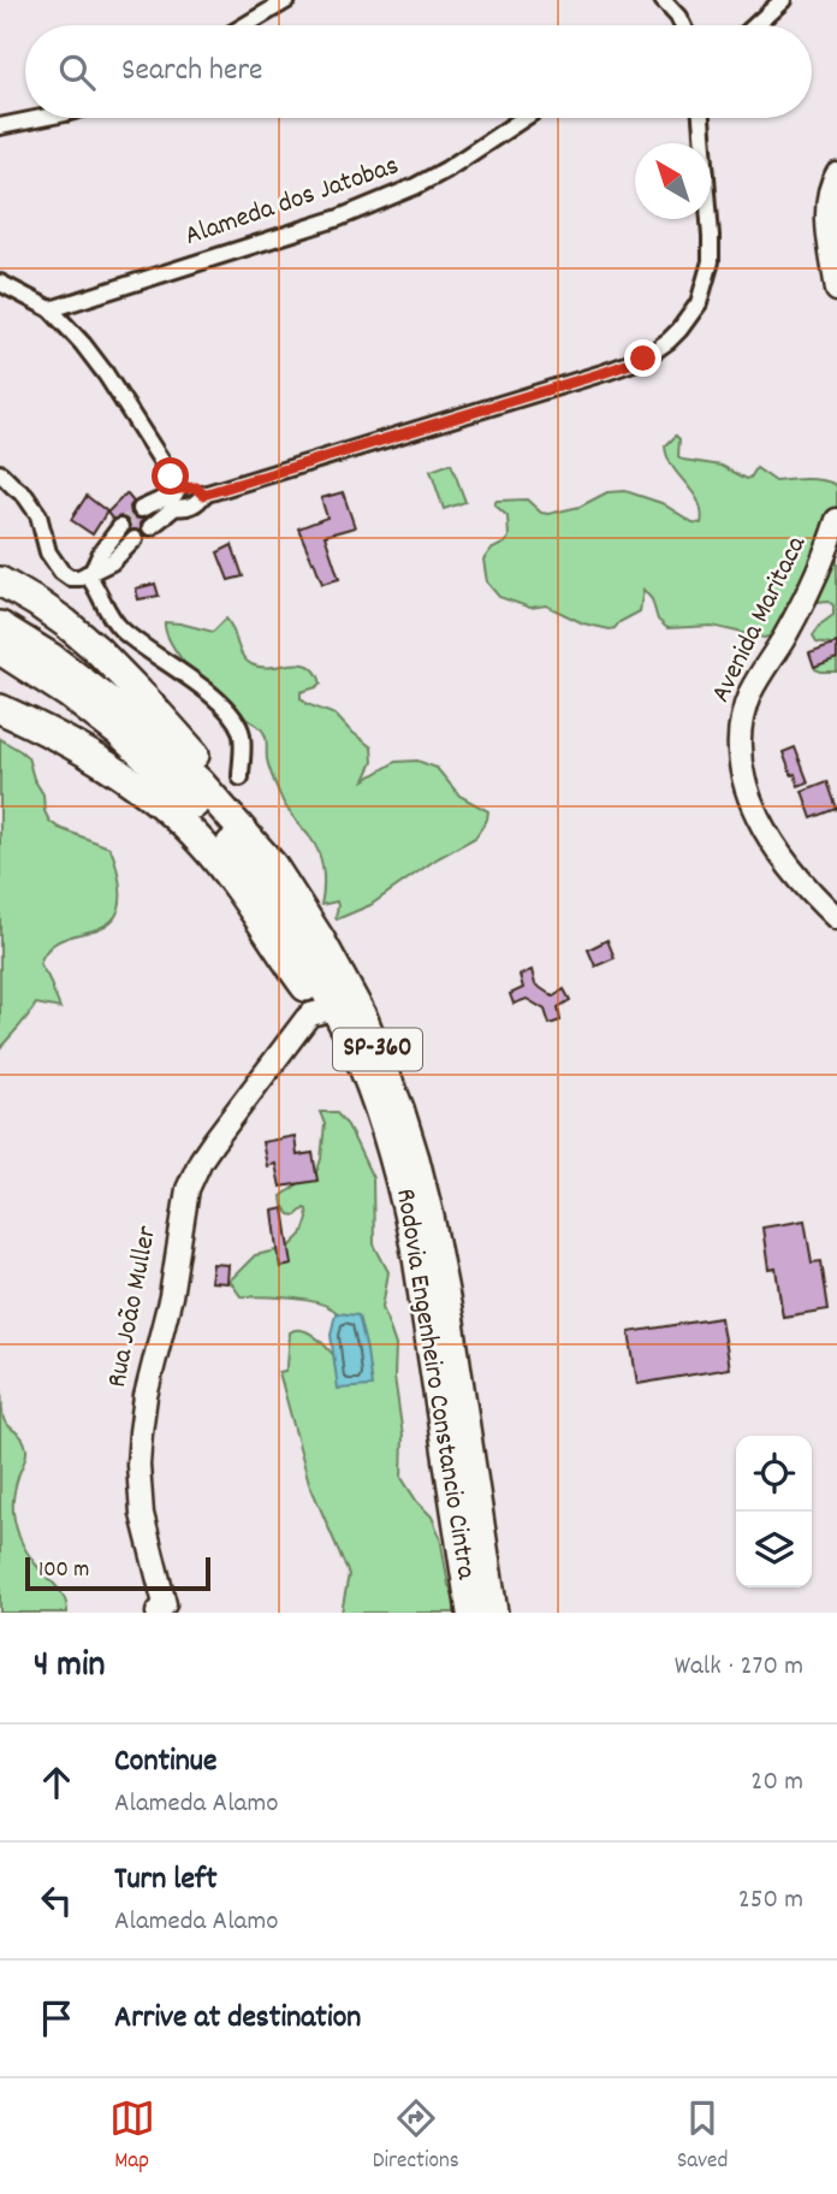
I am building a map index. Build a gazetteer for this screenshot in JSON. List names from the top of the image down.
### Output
{
  "streets": {
    "highway": ["SP-360", "Rodovia Engenheiro Constancio Cintra"],
    "street": ["Alameda dos Jatobas", "Avenida Maritaca", "Rua João Muller"]
  },
  "scale_bar": "100 m",
  "north": "top left",
  "page": {
    "search": "Search here",
    "scale": "100 m",
    "heading": ["4 min", "Walk · 270 m"],
    "list": [
      ["Continue", "Alameda Alamo", "20 m"],
      ["Turn left", "Alameda Alamo", "250 m"],
      "Arrive at destination"
    ],
    "nav": ["Map", "Directions", "Saved"]
  }
}
